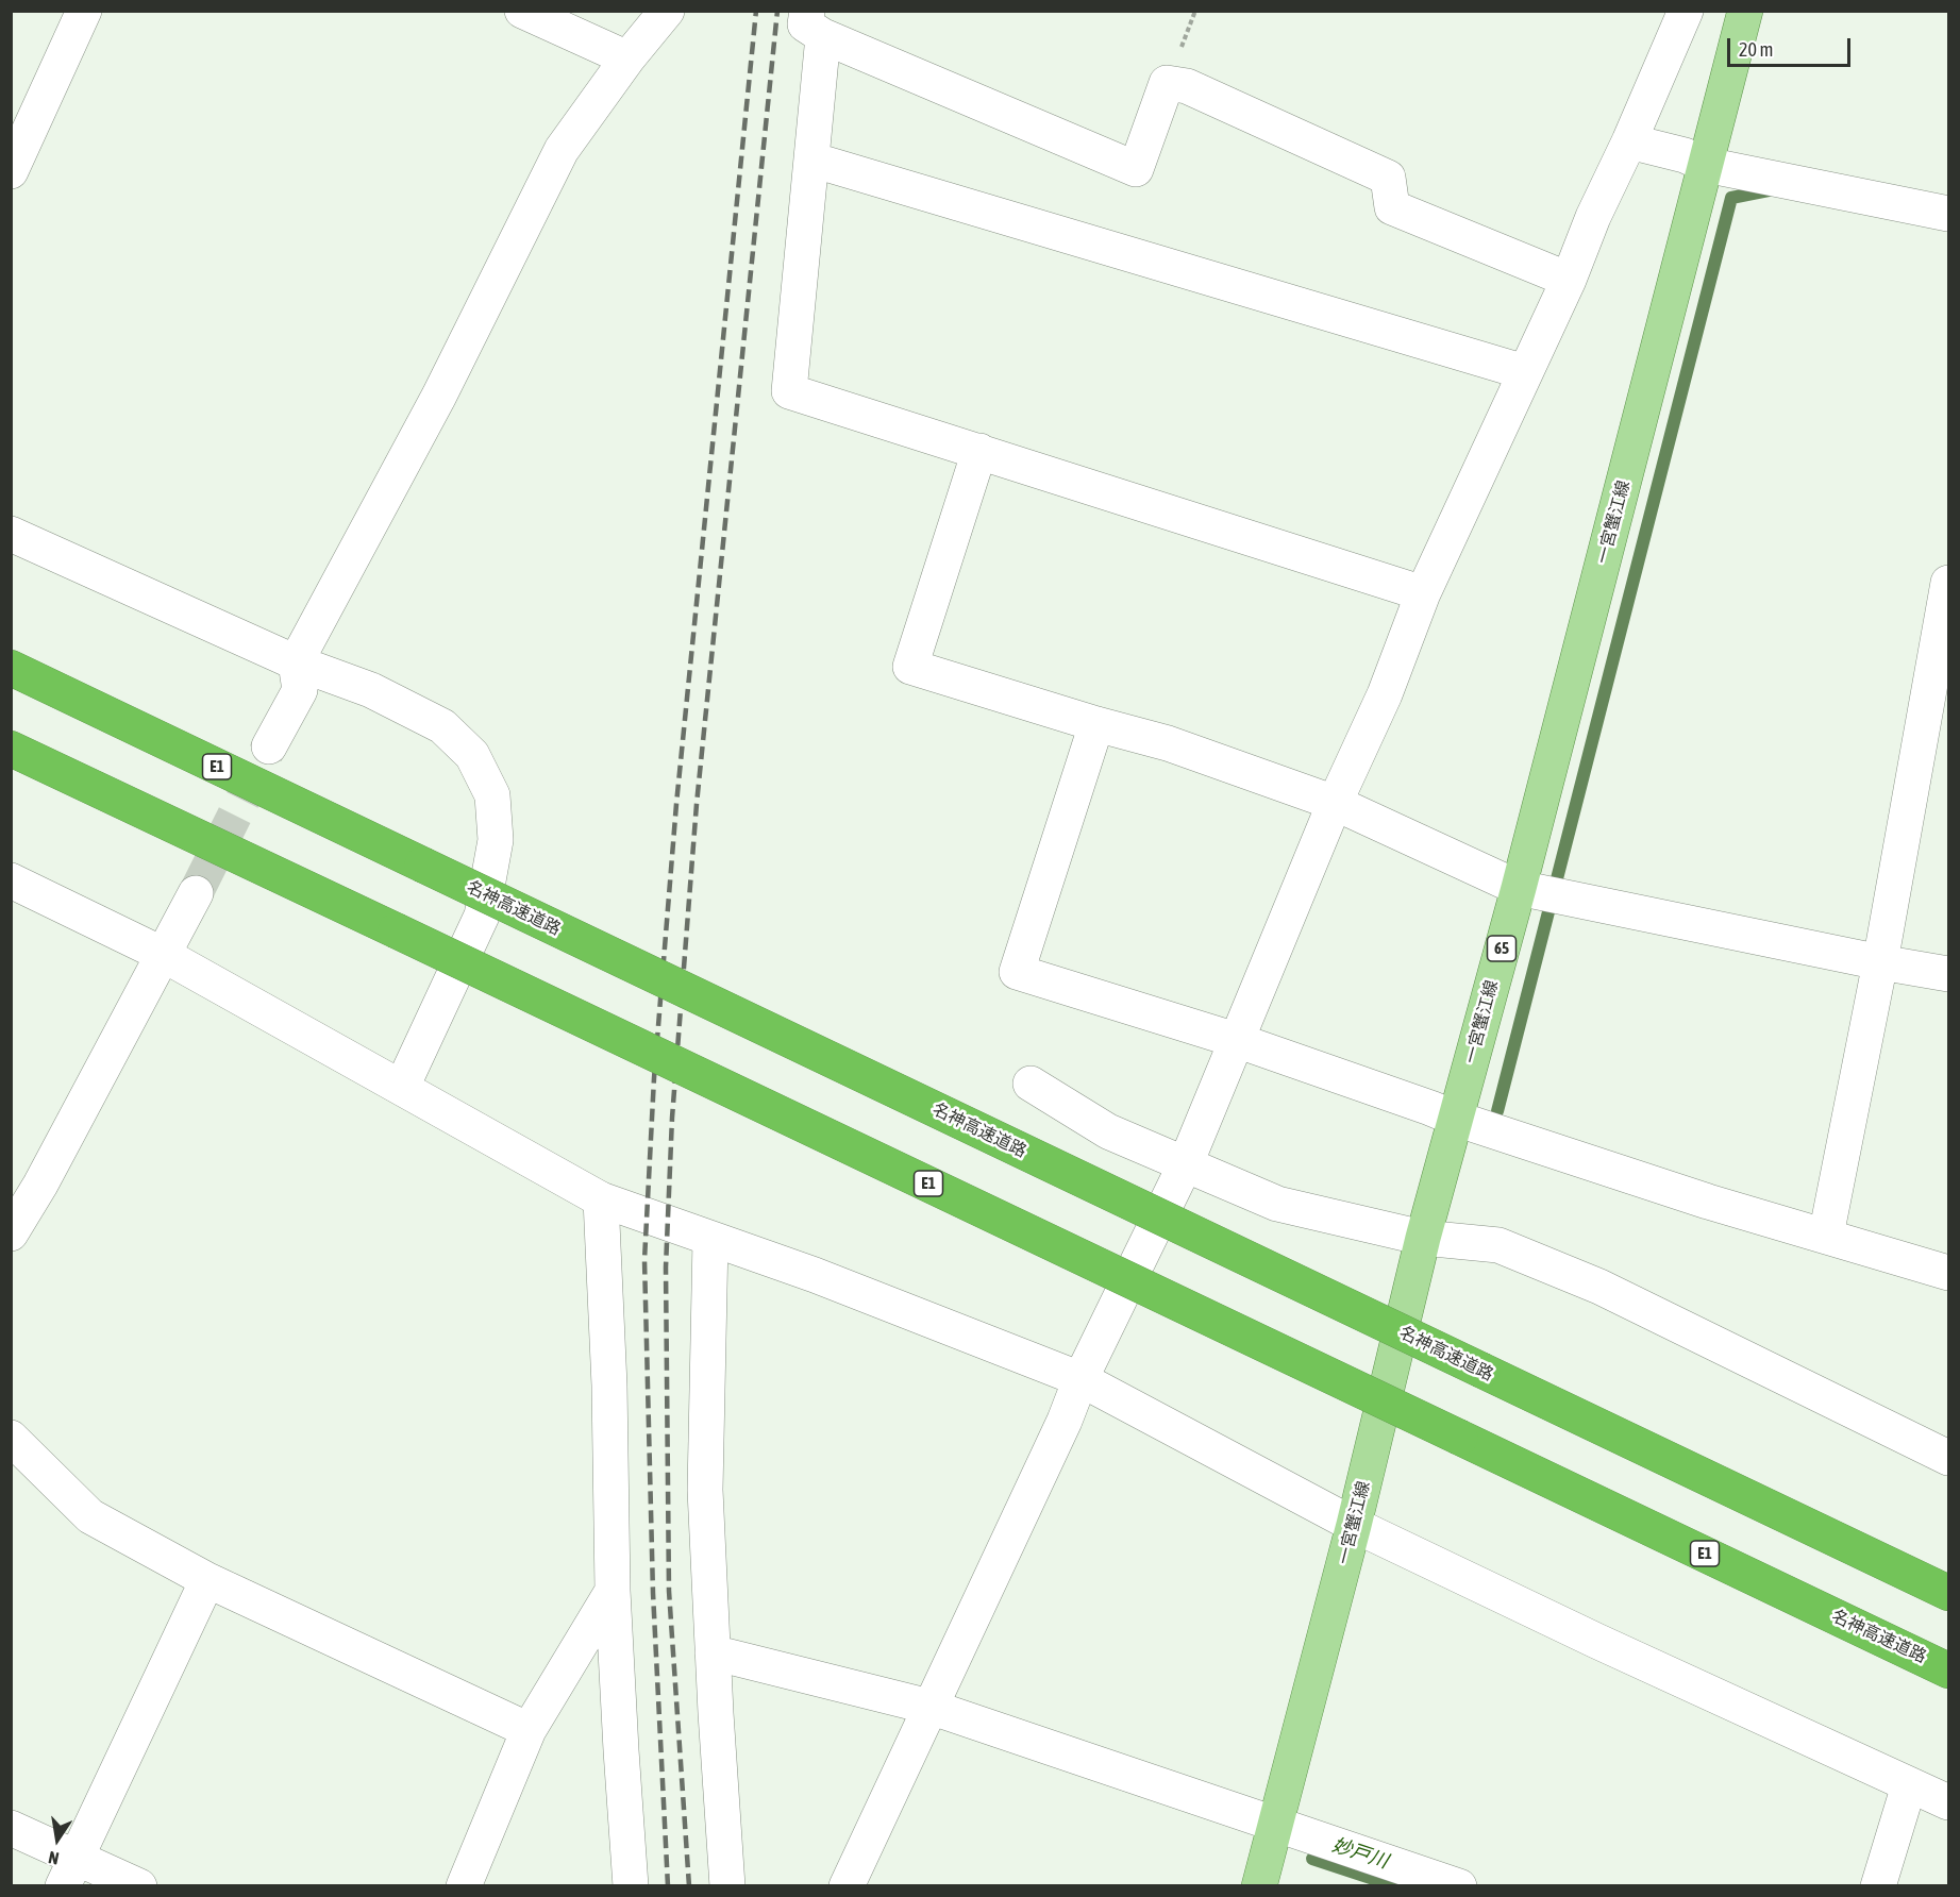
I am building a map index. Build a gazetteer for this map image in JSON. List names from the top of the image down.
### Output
{
  "streets": {
    "highway": ["E1", "名神高速道路"],
    "main road": ["一宮蟹江線", "65"]
  },
  "water": ["妙戸川"],
  "scale_bar": "20 m",
  "north": "bottom"
}
